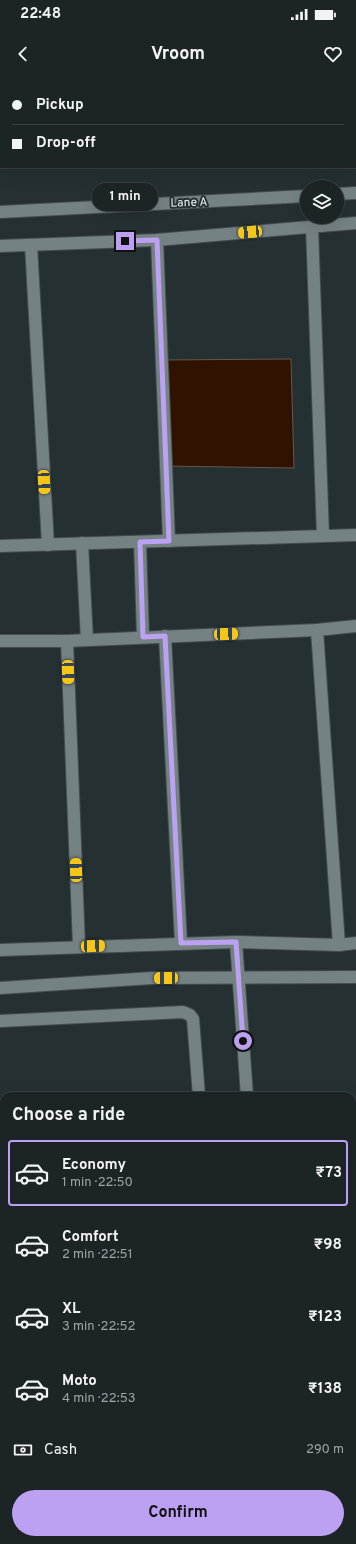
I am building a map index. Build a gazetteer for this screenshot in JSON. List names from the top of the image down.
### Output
{
  "streets": {
    "street": ["Lane A"]
  },
  "page": {
    "status": "22:48",
    "header": "Vroom",
    "banner": ["Pickup", "Drop-off"],
    "bubble": "1 min",
    "heading": "Choose a ride",
    "list": [
      {
        "name": "Economy",
        "note": "1 min · 22:50",
        "value": "₹73"
      },
      {
        "name": "Comfort",
        "note": "2 min · 22:51",
        "value": "₹98"
      },
      {
        "name": "XL",
        "note": "3 min · 22:52",
        "value": "₹123"
      },
      {
        "name": "Moto",
        "note": "4 min · 22:53",
        "value": "₹138"
      }
    ],
    "pay": ["Cash", "290 m"],
    "buttons": "Confirm"
  }
}
